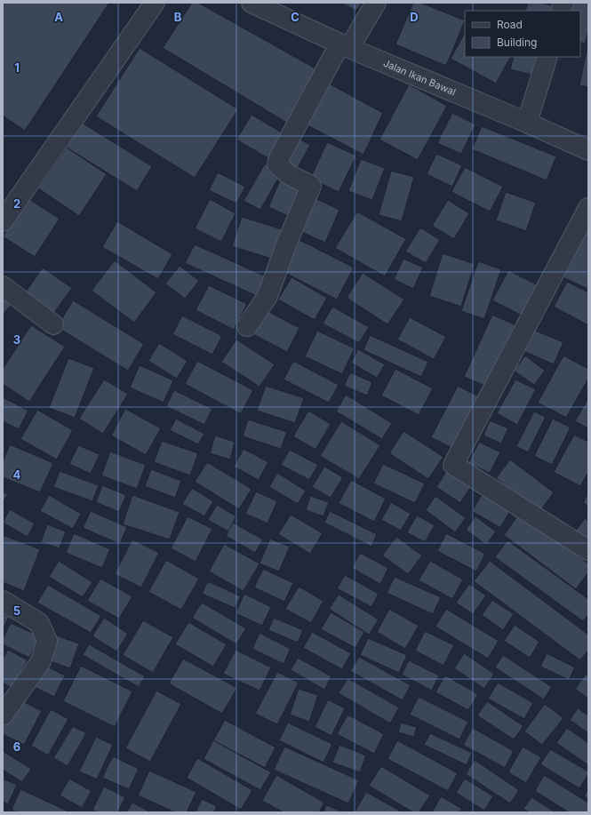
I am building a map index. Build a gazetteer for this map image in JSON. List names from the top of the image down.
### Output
{
  "streets": {
    "street": ["Jalan Ikan Bawal"]
  },
  "legend": ["Road", "Building"],
  "grid": {
    "columns": [
      "A",
      "B",
      "C",
      "D"
    ],
    "rows": [
      "1",
      "2",
      "3",
      "4",
      "5",
      "6"
    ]
  }
}
